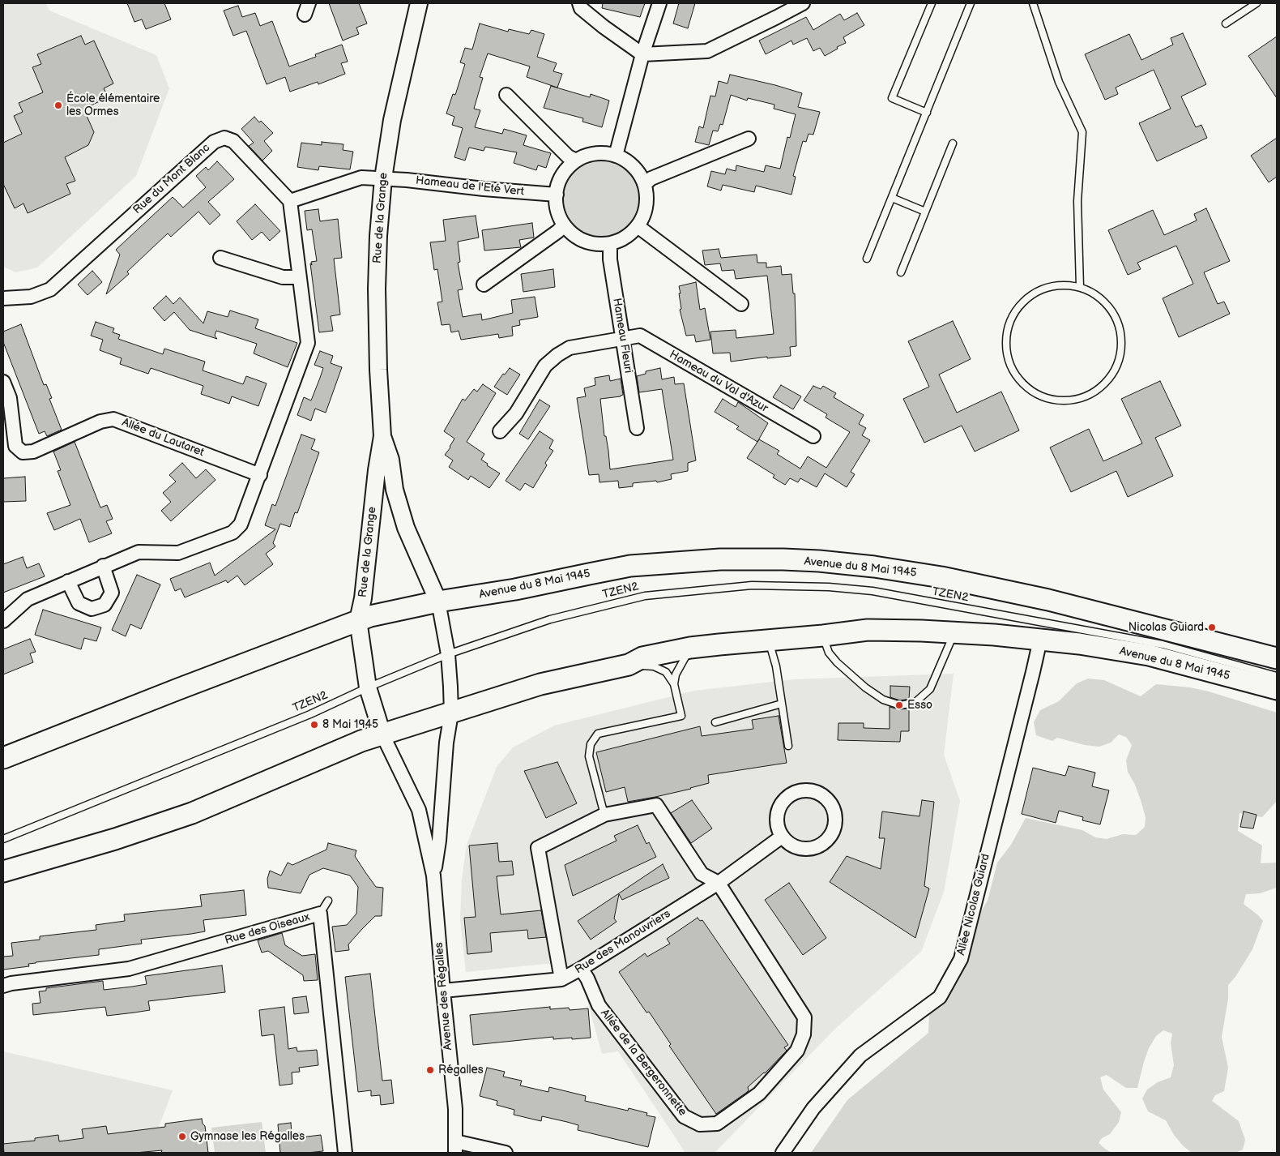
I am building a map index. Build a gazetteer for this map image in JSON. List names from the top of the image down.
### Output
{
  "streets": {
    "main road": ["Avenue du 8 Mai 1945"],
    "street": [
      "Rue du Mont Blanc",
      "Hameau de l'Eté Vert",
      "Rue de la Grange",
      "Hameau Fleuri",
      "Hameau du Val d'Azur",
      "Allée du Lautaret",
      "Allée Nicolas Guiard",
      "Rue des Oiseaux",
      "Rue des Manouvriers",
      "Avenue des Régalles",
      "Allée de la Bergeronnette"
    ],
    "lane": ["TZEN2"]
  },
  "crossings": [
    ["Rue du Mont Blanc", "Hameau de l'Eté Vert"],
    ["Hameau de l'Eté Vert", "Rue de la Grange"],
    ["Hameau de l'Eté Vert", "Hameau Fleuri"],
    ["Rue de la Grange", "Avenue du 8 Mai 1945"],
    ["Hameau Fleuri", "Hameau du Val d'Azur"],
    ["Avenue du 8 Mai 1945", "Allée Nicolas Guiard"],
    ["Rue des Manouvriers", "Avenue des Régalles"],
    ["Rue des Manouvriers", "Allée de la Bergeronnette"]
  ],
  "places": [
    "École élémentaire les Ormes",
    "Nicolas Guiard",
    "Esso",
    "8 Mai 1945",
    "Régalles",
    "Gymnase les Régalles"
  ]
}
